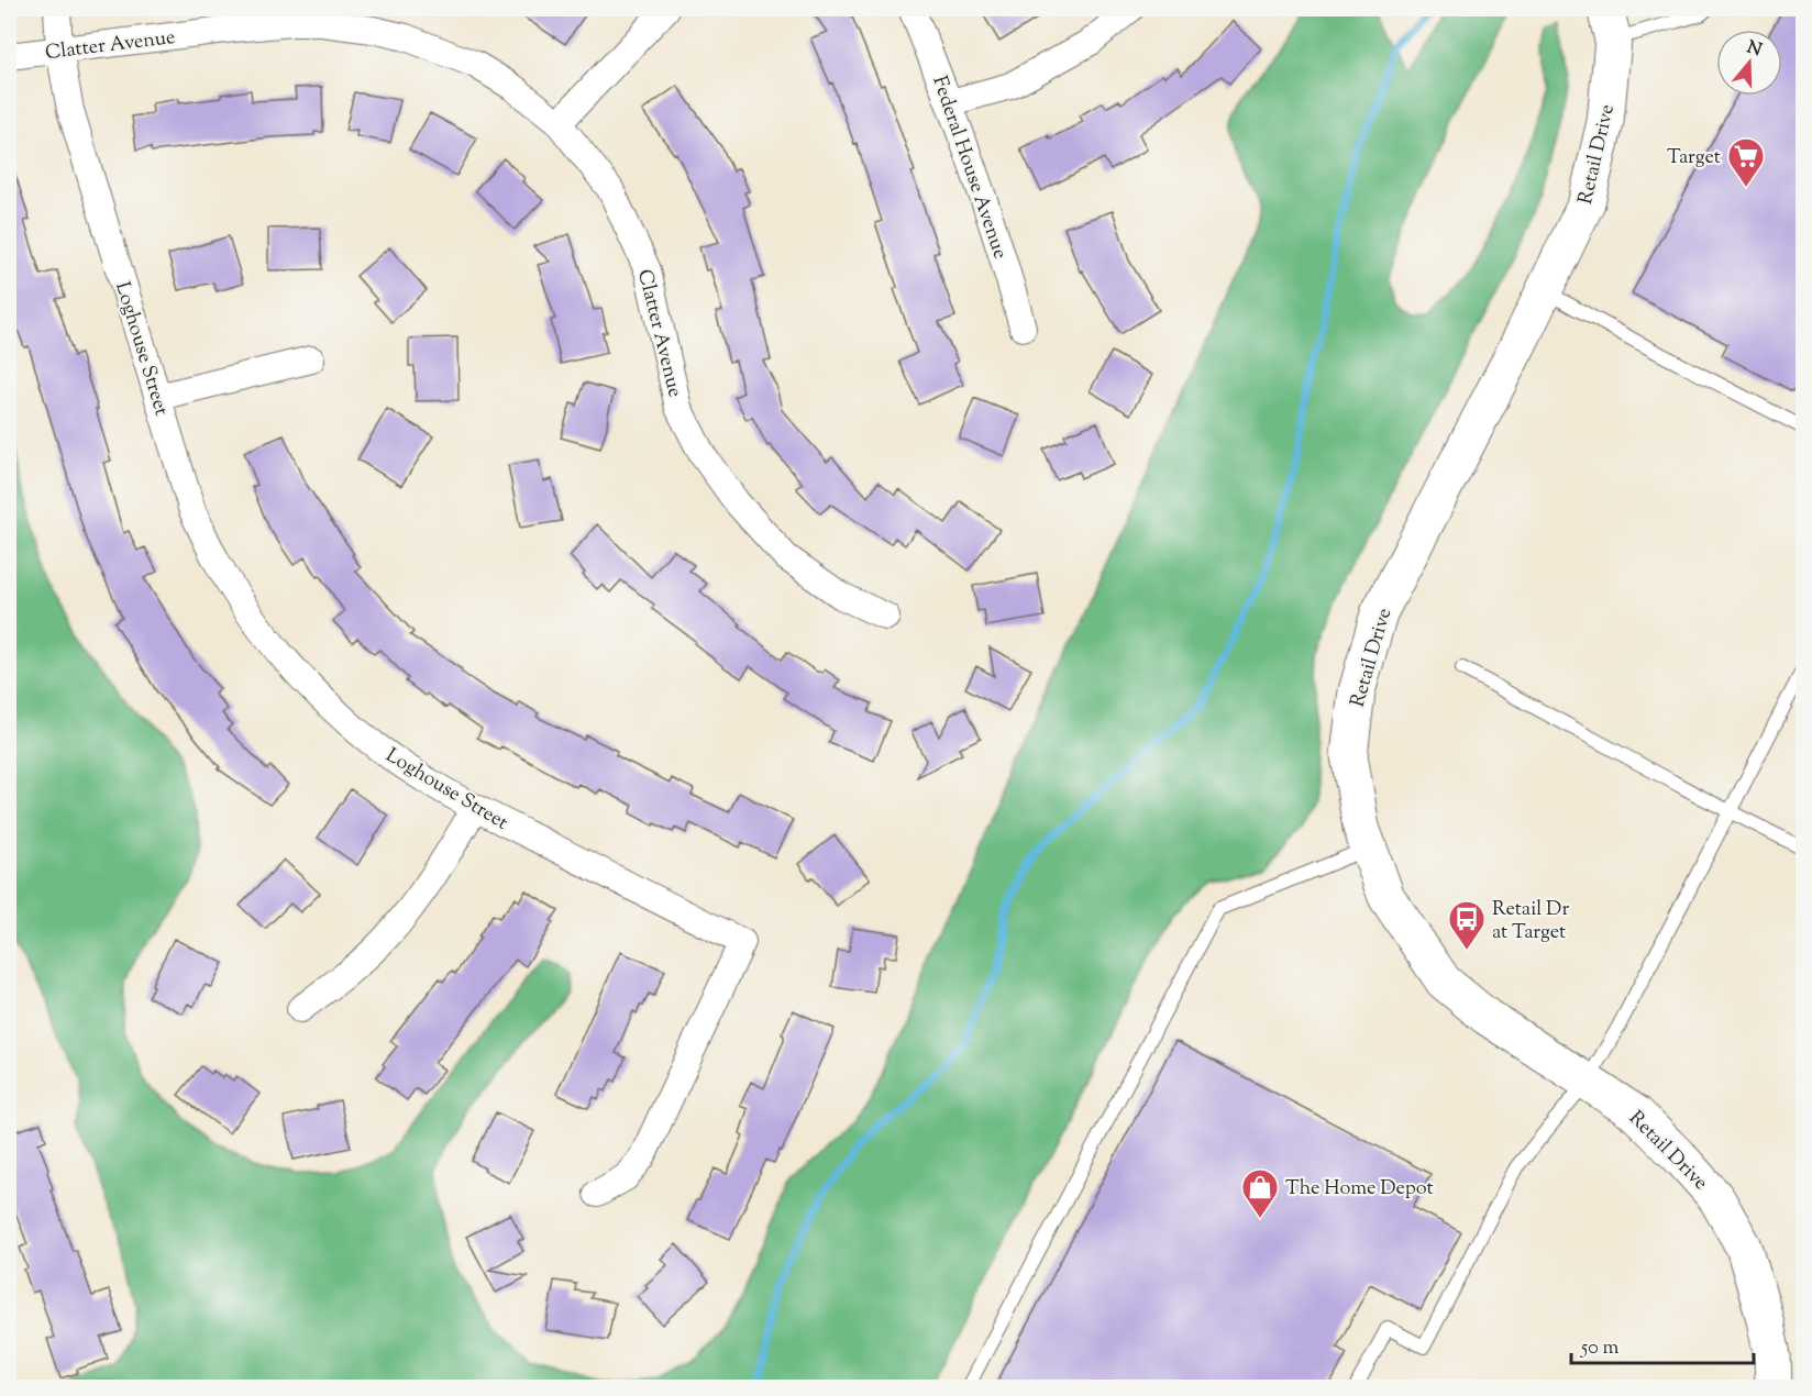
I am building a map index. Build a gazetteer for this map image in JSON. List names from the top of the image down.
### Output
{
  "streets": {
    "street": [
      "Clatter Avenue",
      "Retail Drive",
      "Federal House Avenue",
      "Loghouse Street"
    ]
  },
  "crossings": [
    ["Clatter Avenue", "Loghouse Street"]
  ],
  "places": {
    "supermarket": ["Target"],
    "bus stop": ["Retail Dr at Target"],
    "shop": ["The Home Depot"]
  },
  "scale_bar": "50 m",
  "north": "top"
}
